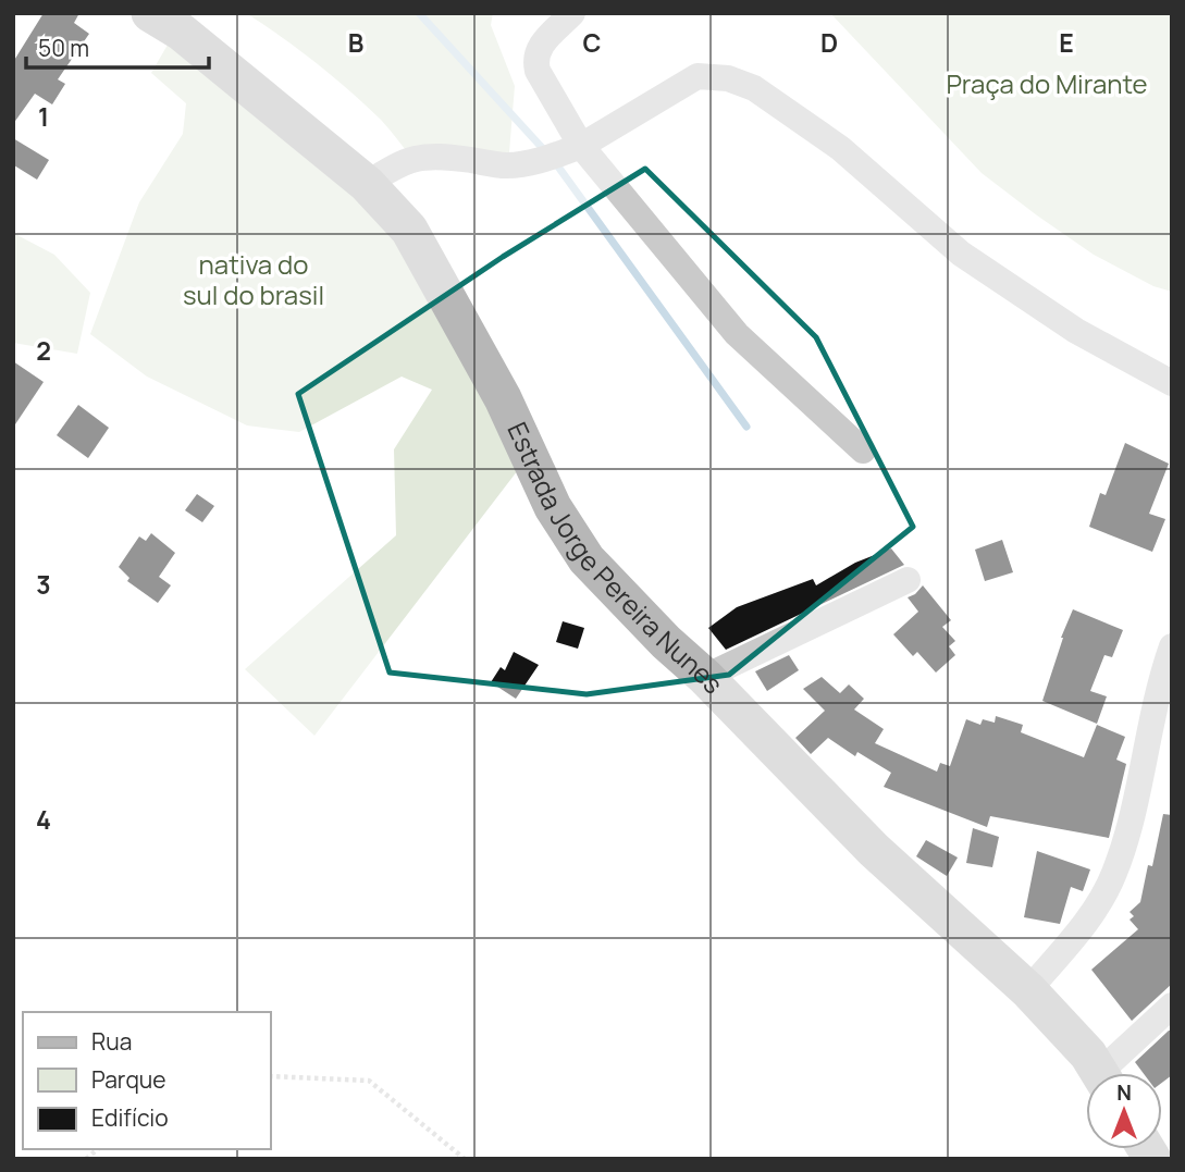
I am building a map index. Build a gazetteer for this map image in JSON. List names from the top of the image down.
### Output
{
  "streets": {
    "street": ["Estrada Jorge Pereira Nunes"]
  },
  "parks": ["Praça do Mirante", "nativa do sul do brasil"],
  "legend": ["Rua", "Parque", "Edifício"],
  "scale_bar": "50 m",
  "north": "top",
  "grid": {
    "columns": [
      "B",
      "C",
      "D",
      "E"
    ],
    "rows": [
      "1",
      "2",
      "3",
      "4"
    ]
  }
}
